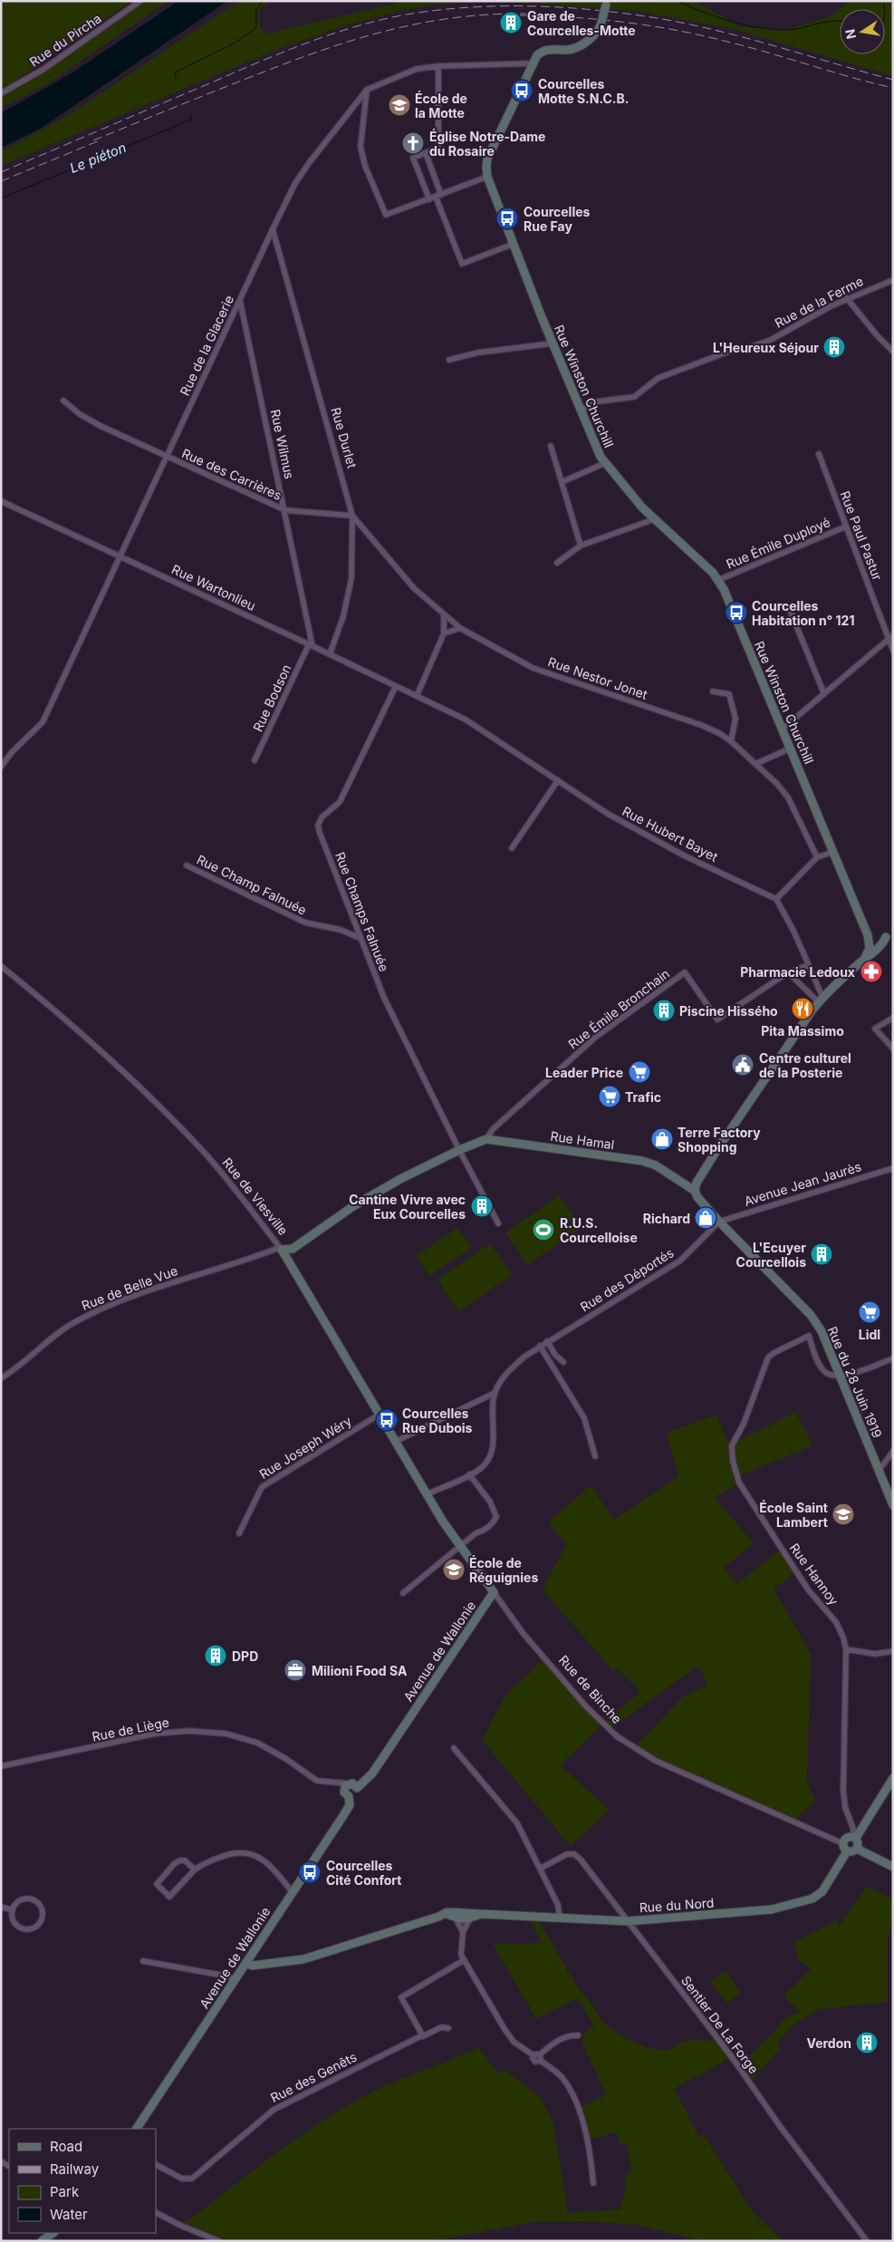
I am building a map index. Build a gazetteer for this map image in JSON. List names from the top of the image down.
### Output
{
  "streets": {
    "street": [
      "Rue du Pircha",
      "Rue de la Ferme",
      "Rue de la Glacerie",
      "Rue Winston Churchill",
      "Rue Durlet",
      "Rue Wilmus",
      "Rue des Carrières",
      "Rue Paul Pastur",
      "Rue Émile Duployé",
      "Rue Wartonlieu",
      "Rue Nestor Jonet",
      "Rue Bodson",
      "Rue Hubert Bayet",
      "Rue Champ Falnuée",
      "Rue Champs Falnuée",
      "Rue Émile Bronchain",
      "Rue Hamal",
      "Avenue Jean Jaurès",
      "Rue de Viesville",
      "Rue des Déportés",
      "Rue de Belle Vue",
      "Rue du 28 Juin 1919",
      "Rue Joseph Wéry",
      "Rue Hannoy",
      "Avenue de Wallonie",
      "Rue de Binche",
      "Rue de Liège",
      "Rue du Nord",
      "Sentier De La Forge",
      "Rue des Genêts"
    ]
  },
  "crossings": [
    ["Rue de la Ferme", "Rue Winston Churchill"],
    ["Rue de la Glacerie", "Rue Winston Churchill"],
    ["Rue de la Glacerie", "Rue Durlet"],
    ["Rue de la Glacerie", "Rue Wilmus"],
    ["Rue de la Glacerie", "Rue des Carrières"],
    ["Rue de la Glacerie", "Rue Wartonlieu"],
    ["Rue Winston Churchill", "Rue Émile Duployé"],
    ["Rue Durlet", "Rue des Carrières"],
    ["Rue Durlet", "Rue Wartonlieu"],
    ["Rue Wilmus", "Rue des Carrières"],
    ["Rue Wilmus", "Rue Wartonlieu"],
    ["Rue Wilmus", "Rue Bodson"],
    ["Rue Paul Pastur", "Rue Émile Duployé"],
    ["Rue Wartonlieu", "Rue Bodson"],
    ["Rue Wartonlieu", "Rue Hubert Bayet"],
    ["Rue Wartonlieu", "Rue Champs Falnuée"],
    ["Rue Champ Falnuée", "Rue Champs Falnuée"],
    ["Rue Champs Falnuée", "Rue Hamal"],
    ["Rue Émile Bronchain", "Rue Hamal"],
    ["Rue Hamal", "Rue de Viesville"],
    ["Rue Hamal", "Rue de Belle Vue"],
    ["Rue Hamal", "Rue du 28 Juin 1919"],
    ["Avenue Jean Jaurès", "Rue des Déportés"],
    ["Avenue Jean Jaurès", "Rue du 28 Juin 1919"],
    ["Rue de Viesville", "Rue de Belle Vue"],
    ["Rue de Viesville", "Rue Joseph Wéry"],
    ["Rue de Viesville", "Rue de Binche"],
    ["Rue des Déportés", "Rue du 28 Juin 1919"],
    ["Rue du 28 Juin 1919", "Rue Hannoy"],
    ["Avenue de Wallonie", "Rue de Binche"],
    ["Avenue de Wallonie", "Rue de Liège"],
    ["Rue de Binche", "Rue du Nord"],
    ["Rue du Nord", "Sentier De La Forge"]
  ],
  "water": ["Le piéton"],
  "places": {
    "building": [
      "Gare de Courcelles-Motte",
      "L'Heureux Séjour",
      "Piscine Hissého",
      "Cantine Vivre avec Eux Courcelles",
      "L'Ecuyer Courcellois",
      "DPD",
      "Verdon"
    ],
    "bus stop": [
      "Courcelles Motte S.N.C.B.",
      "Courcelles Rue Fay",
      "Courcelles Habitation n° 121",
      "Courcelles Rue Dubois",
      "Courcelles Cité Confort"
    ],
    "school or university": ["École de la Motte", "École Saint Lambert", "École de Réguignies"],
    "church": ["Église Notre-Dame du Rosaire"],
    "pharmacy": ["Pharmacie Ledoux"],
    "restaurant": ["Pita Massimo"],
    "public building": ["Centre culturel de la Posterie"],
    "supermarket": ["Leader Price", "Trafic", "Lidl"],
    "shop": ["Terre Factory Shopping", "Richard"],
    "sports": ["R.U.S. Courcelloise"],
    "office": ["Milioni Food SA"]
  },
  "legend": [
    "Road",
    "Railway",
    "Park",
    "Water"
  ],
  "north": "left"
}
